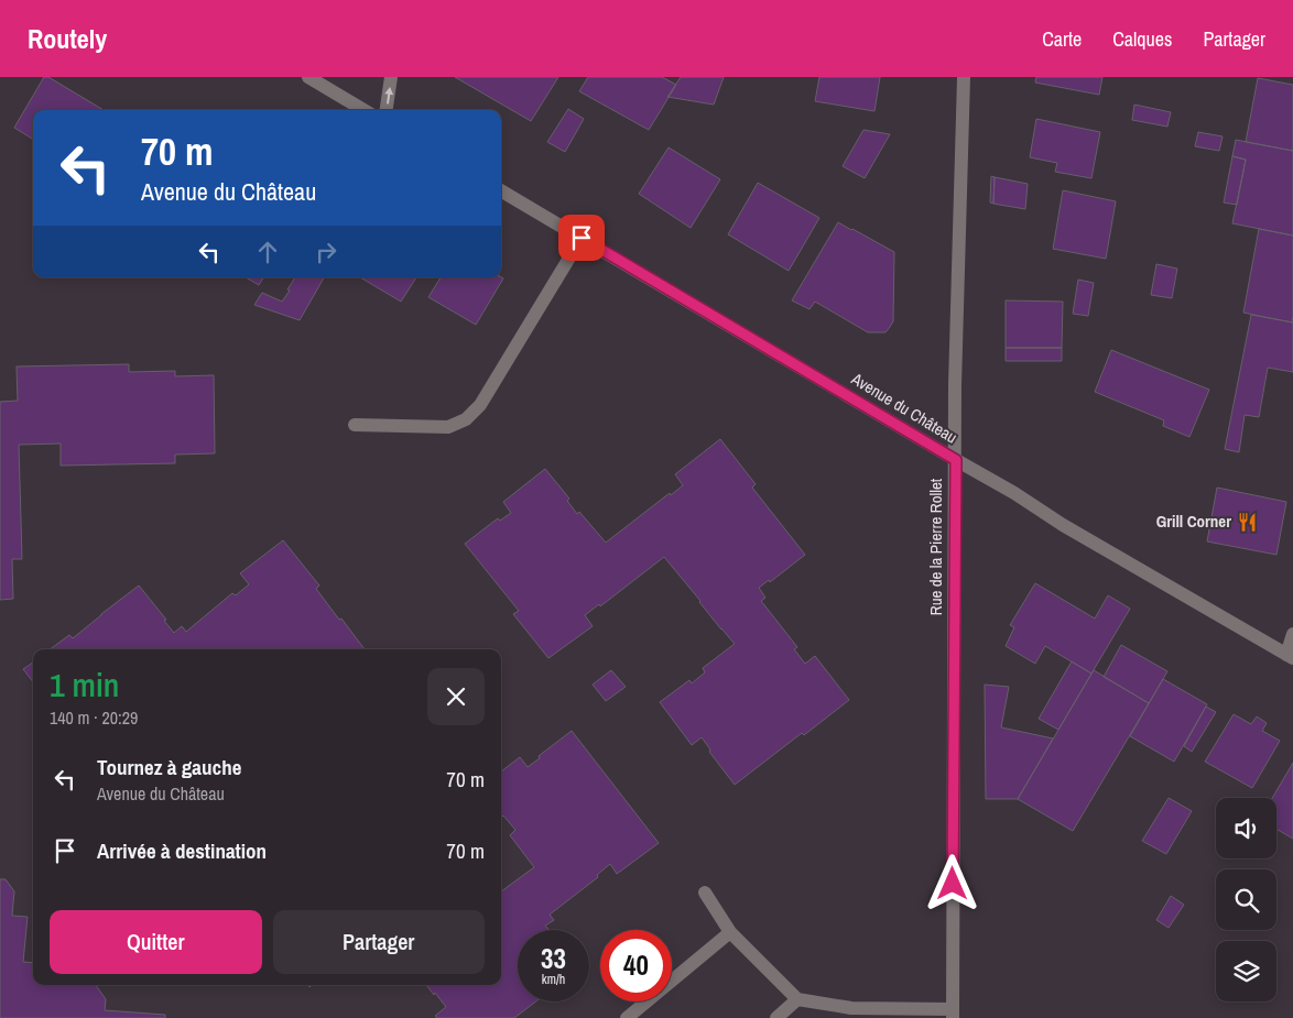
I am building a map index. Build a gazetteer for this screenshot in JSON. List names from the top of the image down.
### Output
{
  "streets": {
    "street": ["Avenue du Château", "Rue de la Pierre Rollet"]
  },
  "crossings": [
    ["Avenue du Château", "Rue de la Pierre Rollet"]
  ],
  "places": {
    "restaurant": ["Grill Corner"]
  },
  "page": {
    "header": "Routely",
    "nav": ["Carte", "Calques", "Partager"],
    "turn": ["70 m", "Avenue du Château"],
    "heading": ["1 min", "140 m · 20:29"],
    "list": [
      {
        "name": "Tournez à gauche",
        "note": "Avenue du Château",
        "value": "70 m"
      },
      {
        "name": "Arrivée à destination",
        "value": "70 m"
      }
    ],
    "buttons": ["Quitter", "Partager"],
    "speed": "33 km/h",
    "limit": "40"
  }
}
